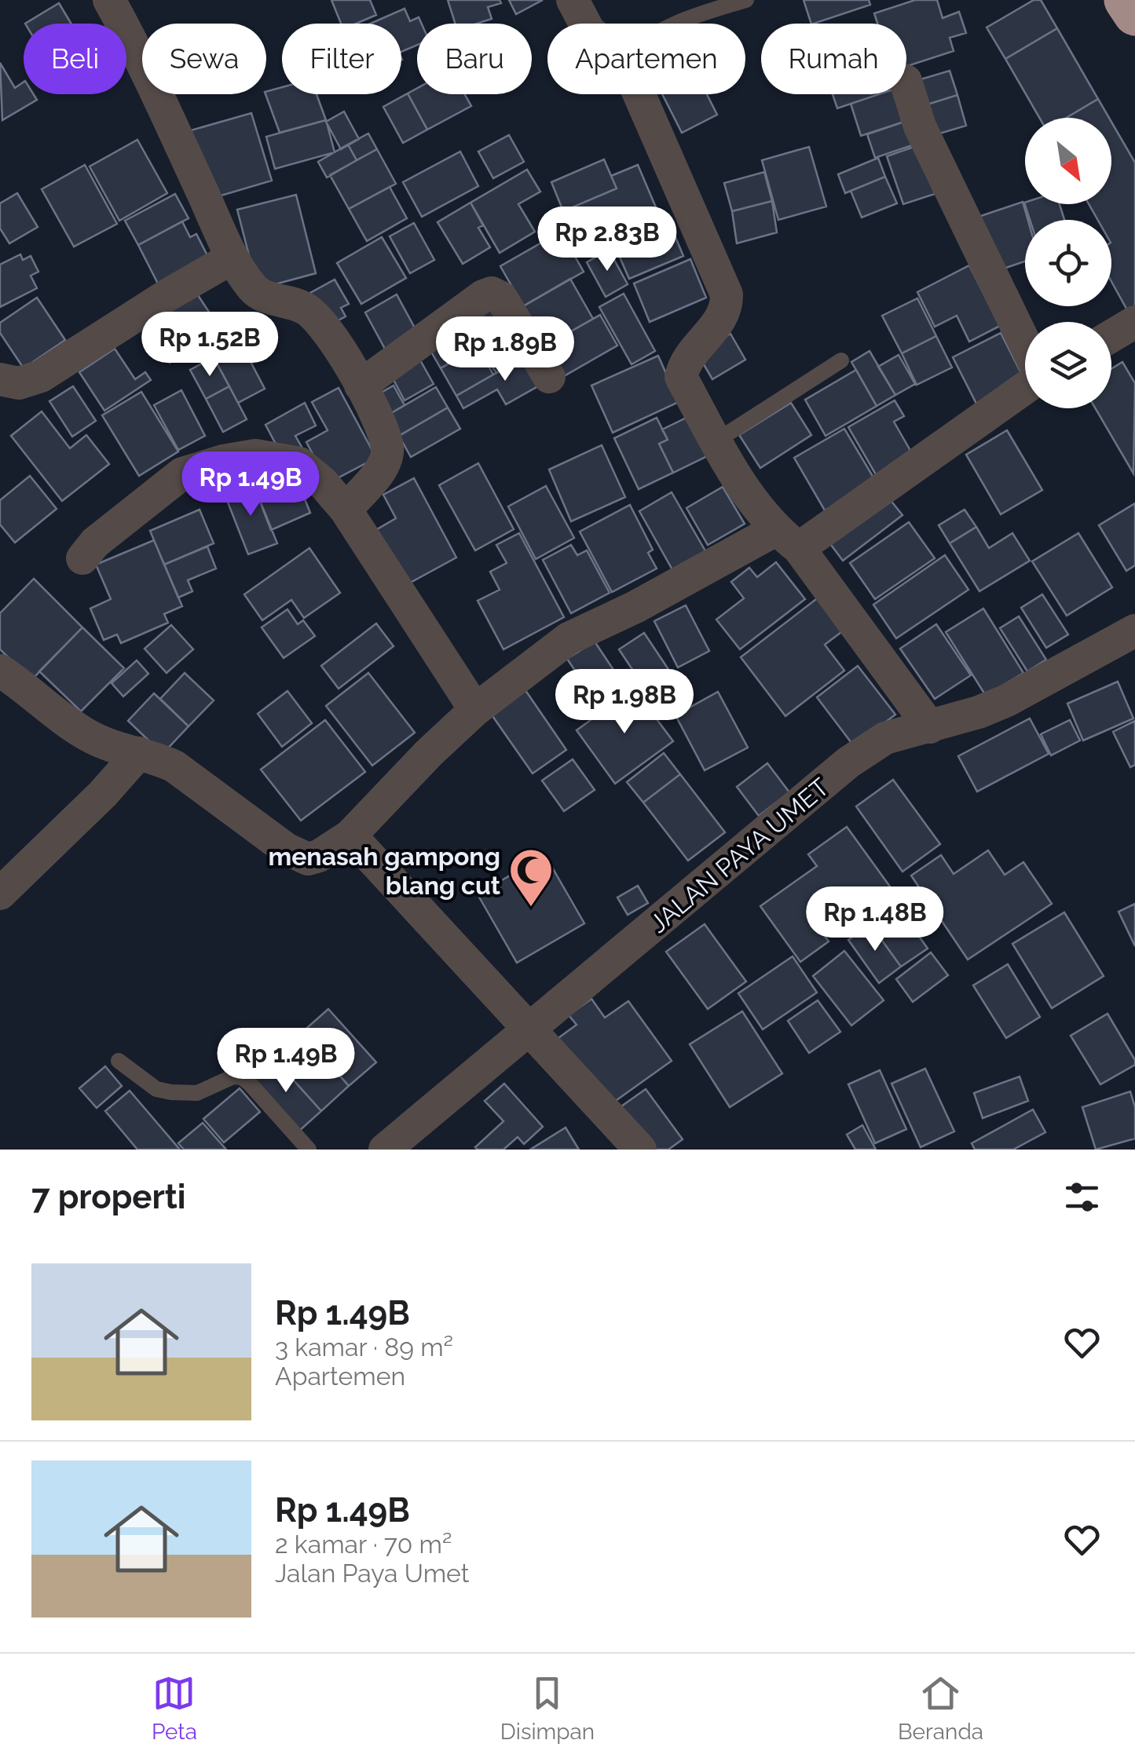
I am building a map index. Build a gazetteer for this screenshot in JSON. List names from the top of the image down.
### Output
{
  "streets": {
    "street": ["JALAN PAYA UMET"]
  },
  "places": {
    "mosque": ["menasah gampong blang cut"]
  },
  "north": "bottom right",
  "page": {
    "chip": [
      "Beli",
      "Sewa",
      "Filter",
      "Baru",
      "Apartemen",
      "Rumah"
    ],
    "price": [
      "Rp 2.83B",
      "Rp 1.52B",
      "Rp 1.89B",
      "Rp 1.49B",
      "Rp 1.98B",
      "Rp 1.48B",
      "Rp 1.49B"
    ],
    "heading": "7 properti",
    "list": [
      {
        "name": "Rp 1.49B",
        "note": "3 kamar · 89 m² · Apartemen"
      },
      {
        "name": "Rp 1.49B",
        "note": "2 kamar · 70 m² · Jalan Paya Umet"
      }
    ],
    "tabs": ["Peta", "Disimpan", "Beranda"]
  }
}
